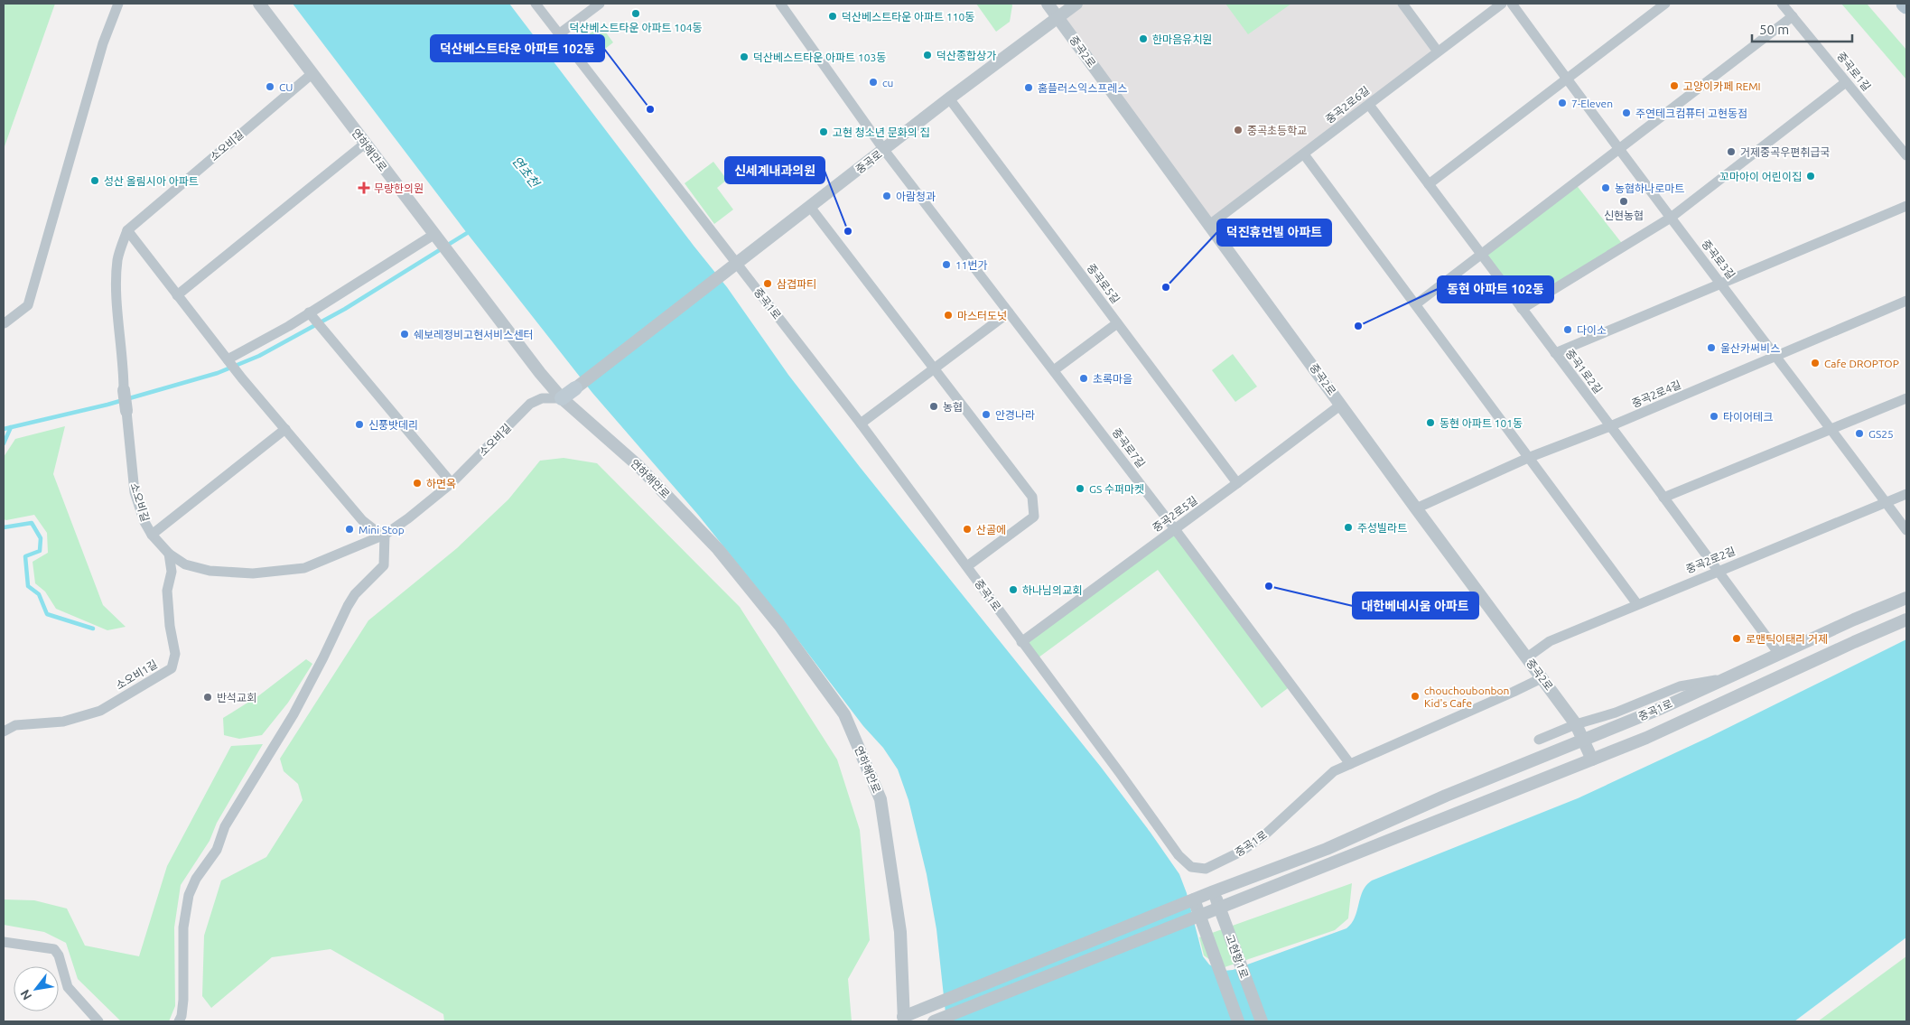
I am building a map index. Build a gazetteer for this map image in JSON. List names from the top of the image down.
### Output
{
  "streets": {
    "street": [
      "중곡2로",
      "중곡로1길",
      "중곡2로6길",
      "소오비길",
      "연하해안로",
      "중곡로",
      "중곡로3길",
      "중곡로5길",
      "중곡1로",
      "중곡1로2길",
      "중곡2로4길",
      "중곡로7길",
      "중곡2로5길",
      "중곡2로2길",
      "소오비1길",
      "고현항1로"
    ]
  },
  "crossings": [
    ["중곡2로", "중곡2로6길"],
    ["중곡2로", "중곡로"],
    ["중곡2로", "중곡1로"],
    ["중곡2로", "중곡2로4길"],
    ["중곡2로", "중곡2로5길"],
    ["중곡2로", "중곡2로2길"],
    ["중곡2로6길", "중곡1로2길"],
    ["소오비길", "연하해안로"],
    ["소오비길", "소오비1길"],
    ["연하해안로", "중곡1로"],
    ["중곡로", "중곡로5길"],
    ["중곡로", "중곡1로"],
    ["중곡로", "중곡로7길"],
    ["중곡로3길", "중곡2로4길"],
    ["중곡로3길", "중곡2로2길"],
    ["중곡로5길", "중곡2로5길"],
    ["중곡1로", "중곡1로2길"],
    ["중곡1로", "중곡로7길"],
    ["중곡1로", "중곡2로5길"],
    ["중곡1로", "고현항1로"],
    ["중곡1로2길", "중곡2로4길"],
    ["중곡1로2길", "중곡2로2길"],
    ["중곡로7길", "중곡2로5길"]
  ],
  "water": ["연초천"],
  "places": {
    "other": [
      "덕산베스트타운 아파트 104동",
      "덕산베스트타운 아파트 110동",
      "한마음유치원",
      "덕산종합상가",
      "덕산베스트타운 아파트 103동",
      "cu",
      "고양이카페 REMI",
      "CU",
      "홈플러스익스프레스",
      "7-Eleven",
      "덕산베스트타운 아파트 102동",
      "주연테크컴퓨터 고현동점",
      "중곡초등학교",
      "고현 청소년 문화의 집",
      "거제중곡우편취급국",
      "꼬마아이 어린이집",
      "성산 올림시아 아파트",
      "농협하나로마트",
      "아람청과",
      "신현농협",
      "신세계내과의원",
      "11번가",
      "삼겹파티",
      "덕진휴먼빌 아파트",
      "마스터도넛",
      "동현 아파트 102동",
      "다이소",
      "쉐보레정비고현서비스센터",
      "울산카써비스",
      "Cafe DROPTOP",
      "초록마을",
      "농협",
      "안경나라",
      "타이어테크",
      "동현 아파트 101동",
      "신풍밧데리",
      "GS25",
      "하면옥",
      "GS 수퍼마켓",
      "주성빌라트",
      "Mini Stop",
      "산골에",
      "대한베네시움 아파트",
      "하나님의교회",
      "로맨틱이태리 거제",
      "chouchoubonbon Kid's Cafe",
      "반석교회"
    ],
    "health": ["무량한의원"]
  },
  "scale_bar": "50 m",
  "north": "bottom left"
}
